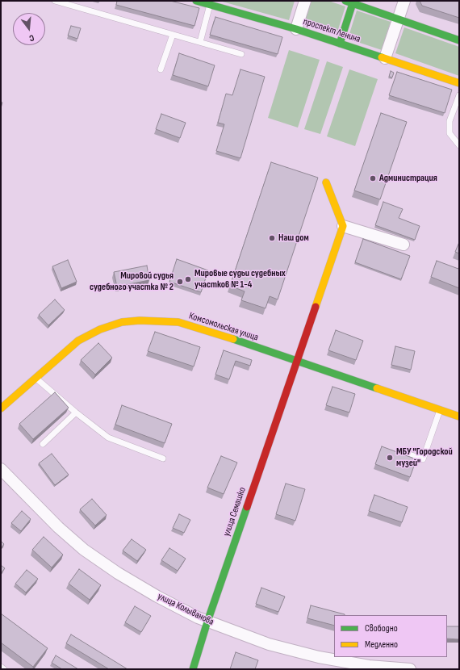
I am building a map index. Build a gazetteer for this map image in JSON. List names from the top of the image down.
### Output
{
  "streets": {
    "street": [
      "проспект Ленина",
      "Комсомольская улица",
      "улица Семашко",
      "улица Колыванова"
    ]
  },
  "crossings": [
    ["Комсомольская улица", "улица Семашко"],
    ["улица Семашко", "улица Колыванова"]
  ],
  "places": [
    "Администрация",
    "Наш дом",
    "Мировые судьи судебных участков № 1-4",
    "Мировой судья судебного участка № 2",
    "МБУ \"Городской музей\""
  ],
  "legend": ["Свободно", "Медленно"],
  "north": "bottom"
}
